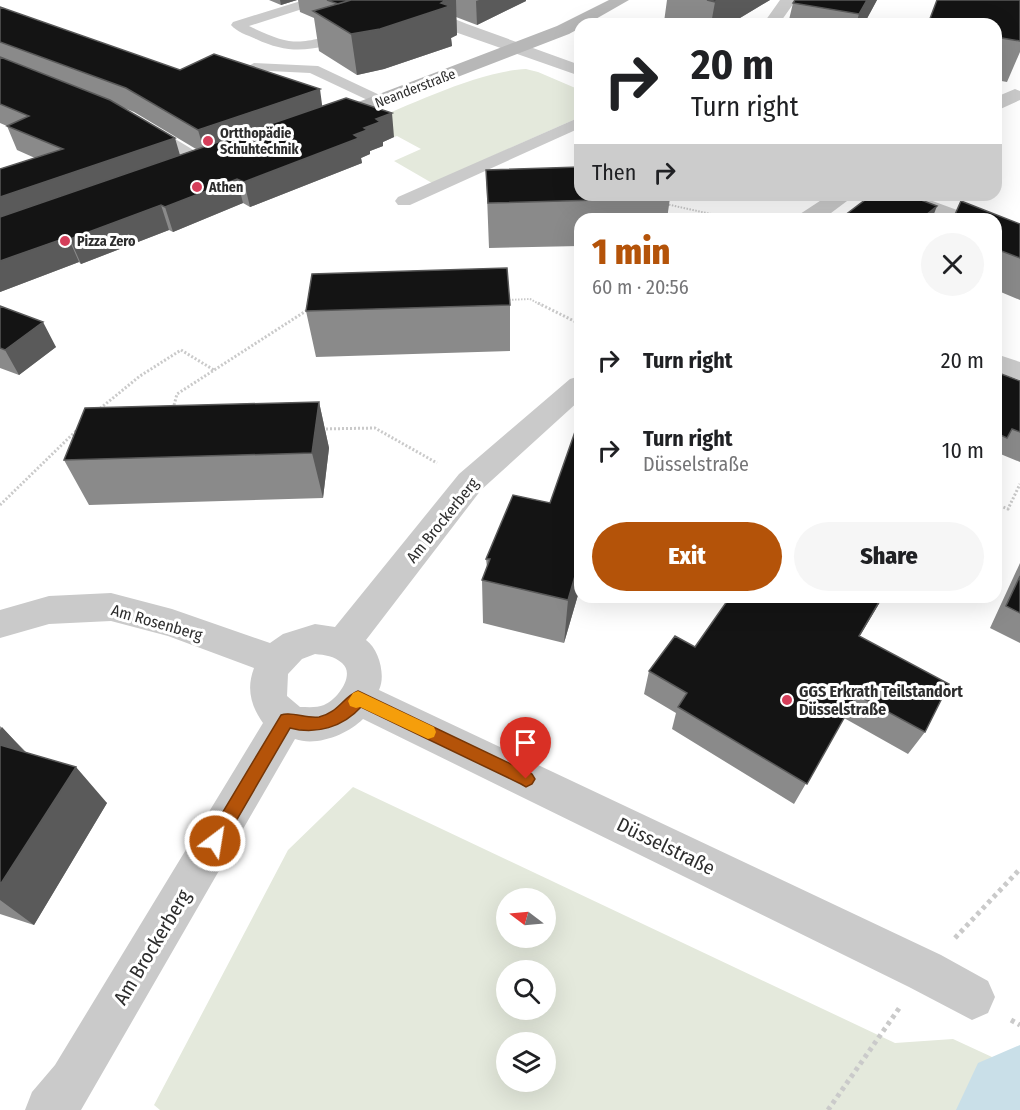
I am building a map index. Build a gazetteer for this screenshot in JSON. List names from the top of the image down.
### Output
{
  "streets": {
    "main road": ["Neanderstraße"],
    "street": ["Am Brockerberg", "Am Rosenberg", "Düsselstraße"]
  },
  "crossings": [
    ["Am Brockerberg", "Am Rosenberg"],
    ["Am Brockerberg", "Düsselstraße"],
    ["Am Rosenberg", "Düsselstraße"]
  ],
  "places": [
    "Ortthopädie Schuhtechnik",
    "Athen",
    "Pizza Zero",
    "GGS Erkrath Teilstandort Düsselstraße"
  ],
  "north": "left",
  "page": {
    "turn": ["20 m", "Turn right"],
    "then": "Then",
    "heading": ["1 min", "60 m · 20:56"],
    "list": [
      {
        "name": "Turn right",
        "value": "20 m"
      },
      {
        "name": "Turn right",
        "note": "Düsselstraße",
        "value": "10 m"
      }
    ],
    "buttons": ["Exit", "Share"]
  }
}
